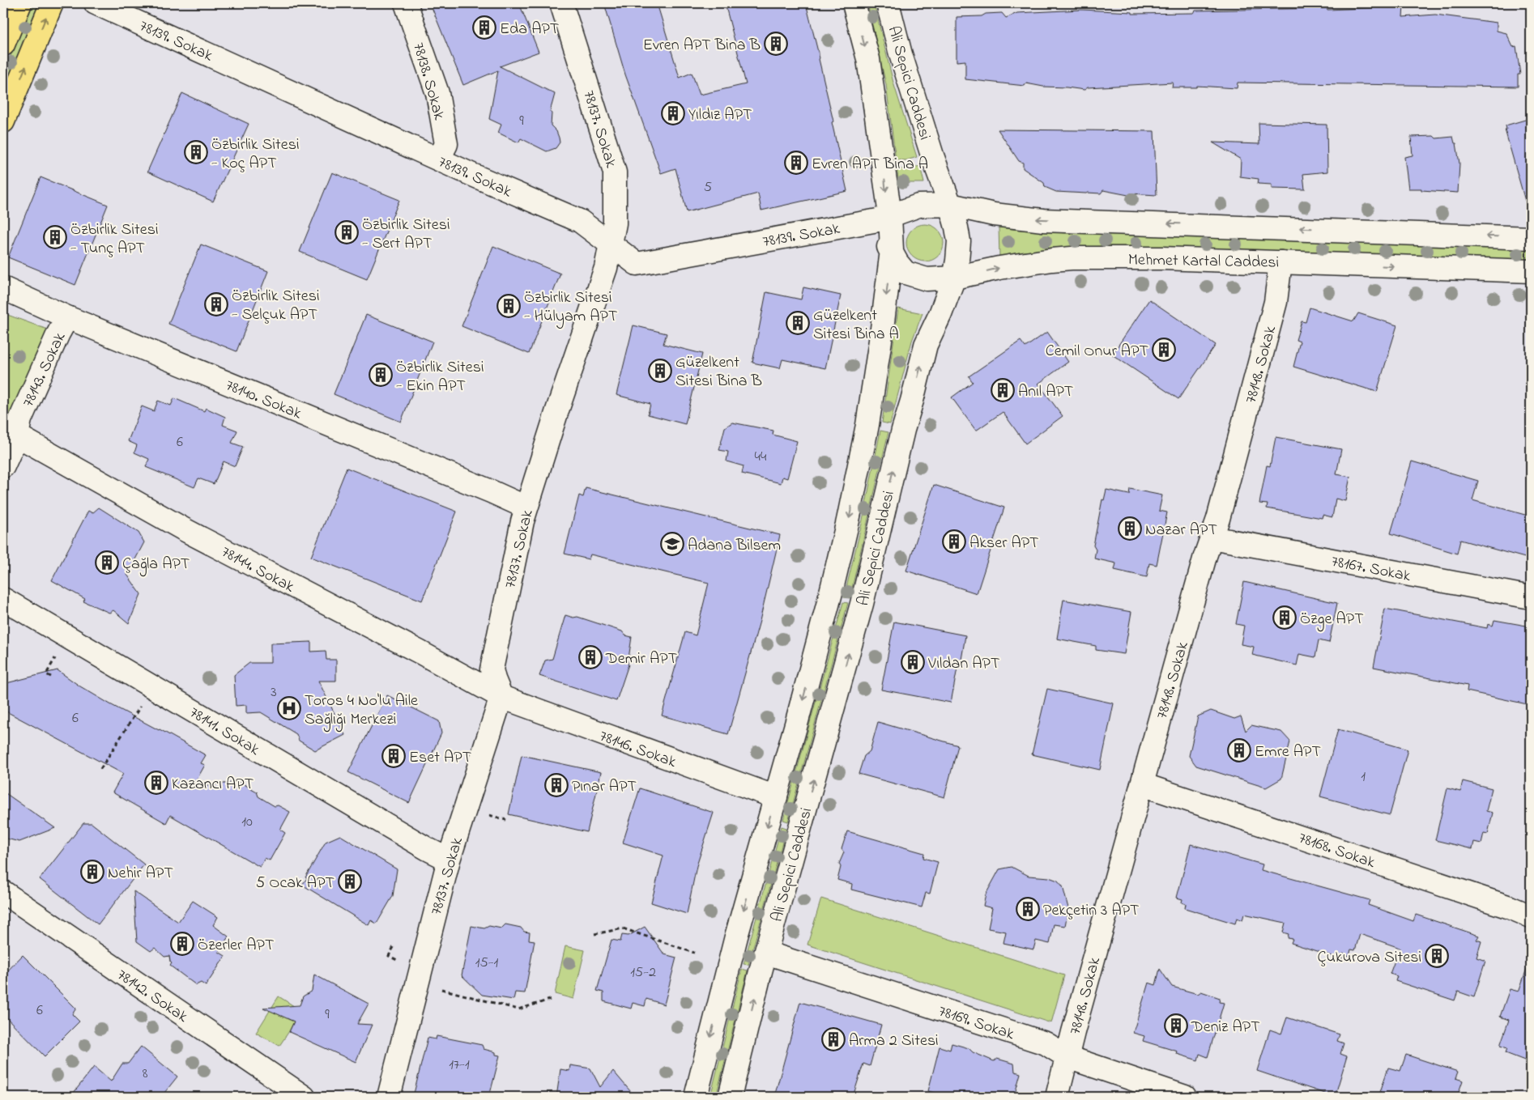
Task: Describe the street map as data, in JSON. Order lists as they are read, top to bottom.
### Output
{
  "streets": {
    "street": [
      "78139. Sokak",
      "78138. Sokak",
      "Ali Sepici Caddesi",
      "78137. Sokak",
      "Mehmet Kartal Caddesi",
      "78148. Sokak",
      "78143. Sokak",
      "78140. Sokak",
      "78167. Sokak",
      "78144. Sokak",
      "78141. Sokak",
      "78146. Sokak",
      "78168. Sokak",
      "78142. Sokak",
      "78169. Sokak"
    ]
  },
  "crossings": [
    ["78139. Sokak", "78138. Sokak"],
    ["78139. Sokak", "Ali Sepici Caddesi"],
    ["78139. Sokak", "78137. Sokak"],
    ["78139. Sokak", "Mehmet Kartal Caddesi"],
    ["Ali Sepici Caddesi", "Mehmet Kartal Caddesi"],
    ["Ali Sepici Caddesi", "78146. Sokak"],
    ["Ali Sepici Caddesi", "78169. Sokak"],
    ["78137. Sokak", "78140. Sokak"],
    ["78137. Sokak", "78144. Sokak"],
    ["78137. Sokak", "78141. Sokak"],
    ["78137. Sokak", "78146. Sokak"],
    ["Mehmet Kartal Caddesi", "78148. Sokak"],
    ["78148. Sokak", "78167. Sokak"],
    ["78148. Sokak", "78168. Sokak"],
    ["78148. Sokak", "78169. Sokak"],
    ["78143. Sokak", "78140. Sokak"],
    ["78143. Sokak", "78144. Sokak"],
    ["78144. Sokak", "78146. Sokak"]
  ],
  "places": {
    "building": [
      "Eda APT",
      "Evren APT Bina B",
      "Yıldız APT",
      "Özbirlik Sitesi - Koç APT",
      "Evren APT Bina A",
      "Özbirlik Sitesi - Sert APT",
      "Özbirlik Sitesi - Tunç APT",
      "Özbirlik Sitesi - Selçuk APT",
      "Özbirlik Sitesi - Hülyam APT",
      "Güzelkent Sitesi Bina A",
      "Cemil Onur APT",
      "Güzelkent Sitesi Bina B",
      "Özbirlik Sitesi - Ekin APT",
      "Anıl APT",
      "Nazar APT",
      "Akser APT",
      "Çağla APT",
      "Özge APT",
      "Demir APT",
      "Vıldan APT",
      "Emre APT",
      "Eset APT",
      "Kazancı APT",
      "Pınar APT",
      "Nehir APT",
      "5 Ocak APT",
      "Pekçetin 3 APT",
      "Özerler APT",
      "Çukurova Sitesi",
      "Deniz APT",
      "Arma 2 Sitesi"
    ],
    "school or university": ["Adana Bilsem"],
    "hospital": ["Toros 4 No'lu Aile Sağlığı Merkezi"]
  },
  "house_numbers": [
    "9",
    "5",
    "6",
    "44",
    "3",
    "6",
    "1",
    "10",
    "15-1",
    "15-2",
    "6",
    "9",
    "17-1",
    "8"
  ]
}
